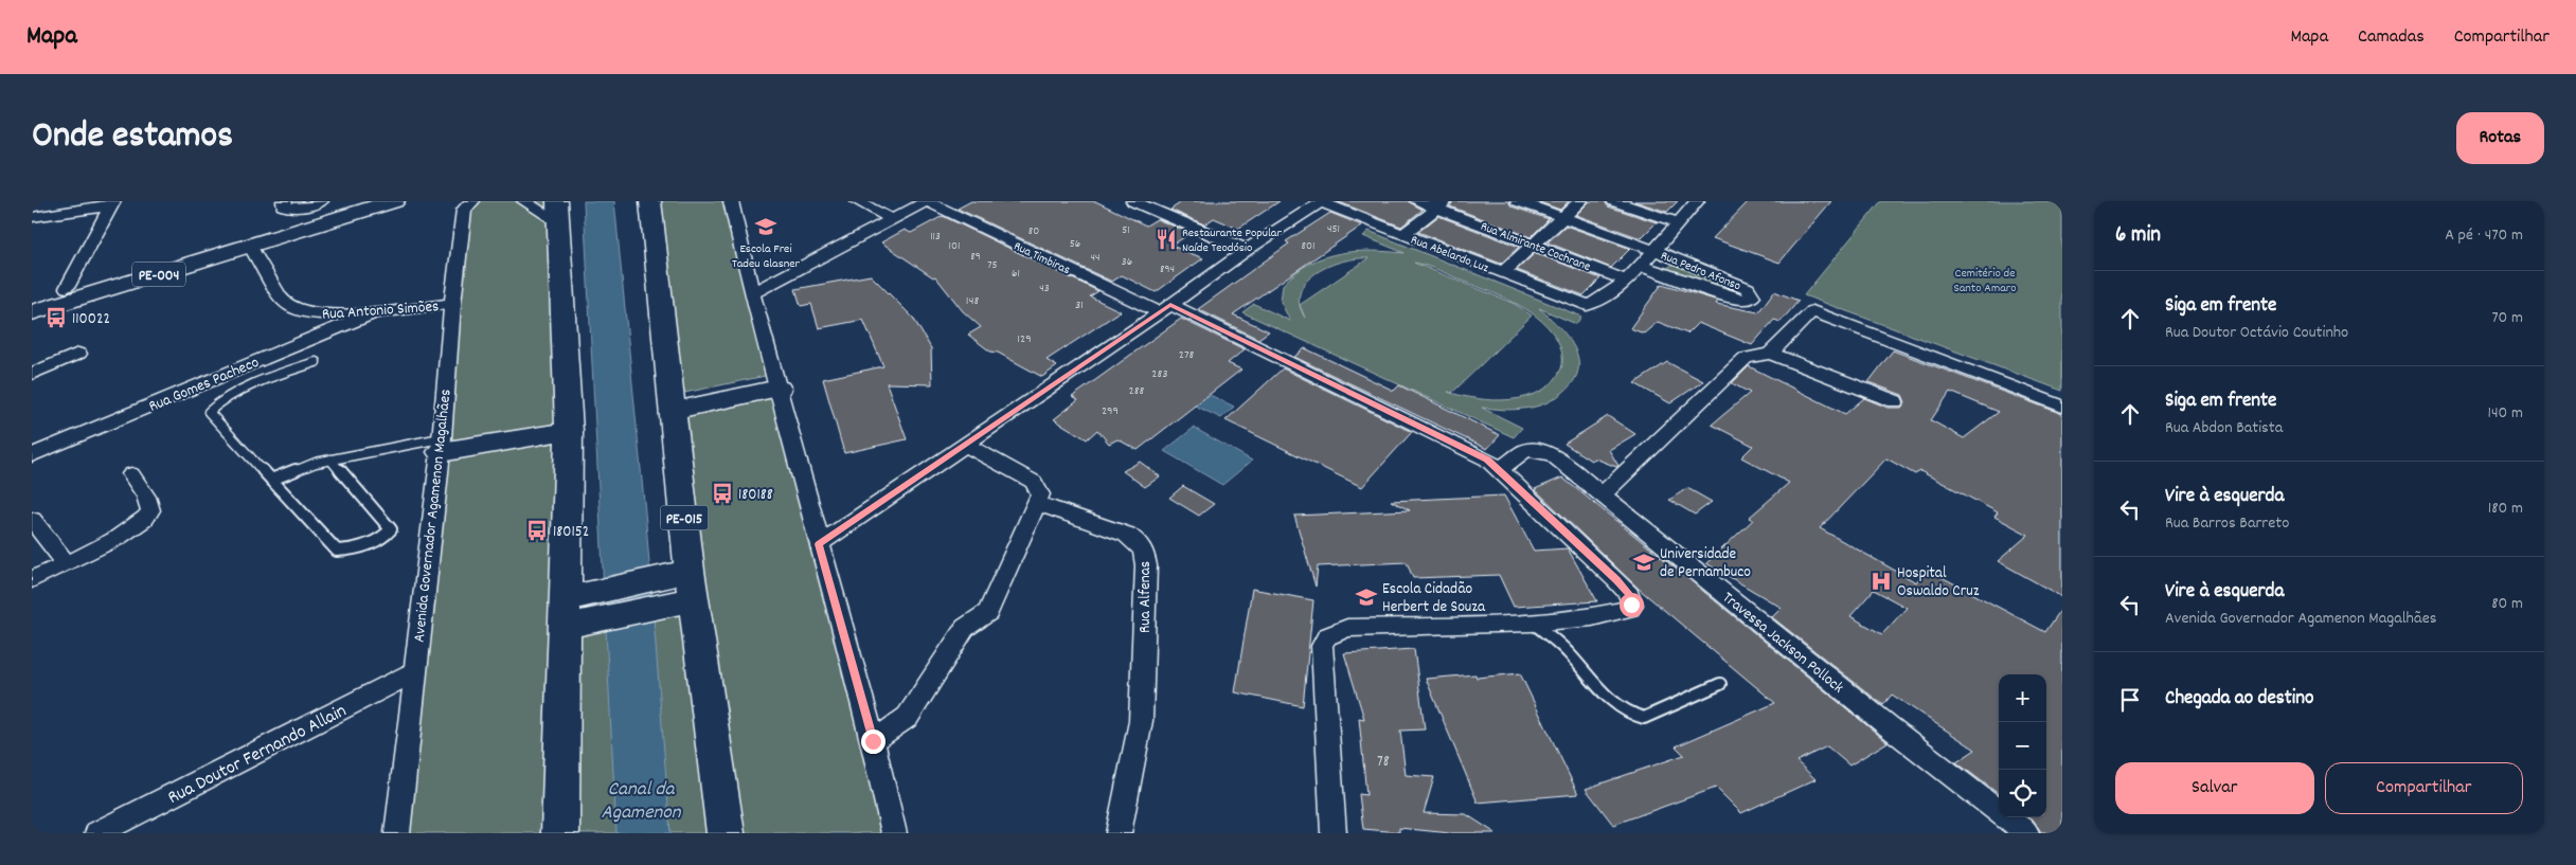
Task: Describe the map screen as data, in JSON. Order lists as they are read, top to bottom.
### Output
{
  "streets": {
    "main road": ["PE-004", "PE-015"],
    "street": [
      "Rua Almirante Cochrane",
      "Rua Abelardo Luz",
      "Rua Timbiras",
      "Rua Pedro Afonso",
      "Rua Antonio Simões",
      "Rua Gomes Pacheco",
      "Avenida Governador Agamenon Magalhães",
      "Rua Alfenas",
      "Travessa Jackson Pollock",
      "Rua Doutor Fernando Allain"
    ]
  },
  "crossings": [
    ["Rua Almirante Cochrane", "Rua Pedro Afonso"],
    ["Rua Abelardo Luz", "Rua Pedro Afonso"],
    ["Rua Timbiras", "Travessa Jackson Pollock"],
    ["PE-004", "Rua Antonio Simões"],
    ["Rua Antonio Simões", "Rua Gomes Pacheco"],
    ["Rua Antonio Simões", "Avenida Governador Agamenon Magalhães"],
    ["Avenida Governador Agamenon Magalhães", "Rua Doutor Fernando Allain"]
  ],
  "water": ["Canal da Agamenon"],
  "parks": ["Cemitério de Santo Amaro"],
  "places": {
    "school or university": ["Escola Frei Tadeu Glasner", "Universidade de Pernambuco", "Escola Cidadão Herbert de Souza"],
    "restaurant": ["Restaurante Popular Naíde Teodósio"],
    "bus stop": ["110022", "180188", "180152"],
    "hospital": ["Hospital Oswaldo Cruz"]
  },
  "house_numbers": [
    "451",
    "51",
    "80",
    "113",
    "56",
    "101",
    "801",
    "89",
    "44",
    "36",
    "75",
    "894",
    "61",
    "43",
    "148",
    "31",
    "129",
    "278",
    "283",
    "288",
    "299",
    "78"
  ],
  "page": {
    "header": "Mapa",
    "nav": ["Mapa", "Camadas", "Compartilhar"],
    "title": "Onde estamos",
    "buttons": [
      "Rotas",
      ["Salvar", "Compartilhar"]
    ],
    "heading": ["6 min", "A pé · 470 m"],
    "list": [
      ["Siga em frente", "Rua Doutor Octávio Coutinho", "70 m"],
      ["Siga em frente", "Rua Abdon Batista", "140 m"],
      ["Vire à esquerda", "Rua Barros Barreto", "180 m"],
      ["Vire à esquerda", "Avenida Governador Agamenon Magalhães", "80 m"],
      "Chegada ao destino"
    ],
    "map_buttons": ["+", "−"]
  }
}
